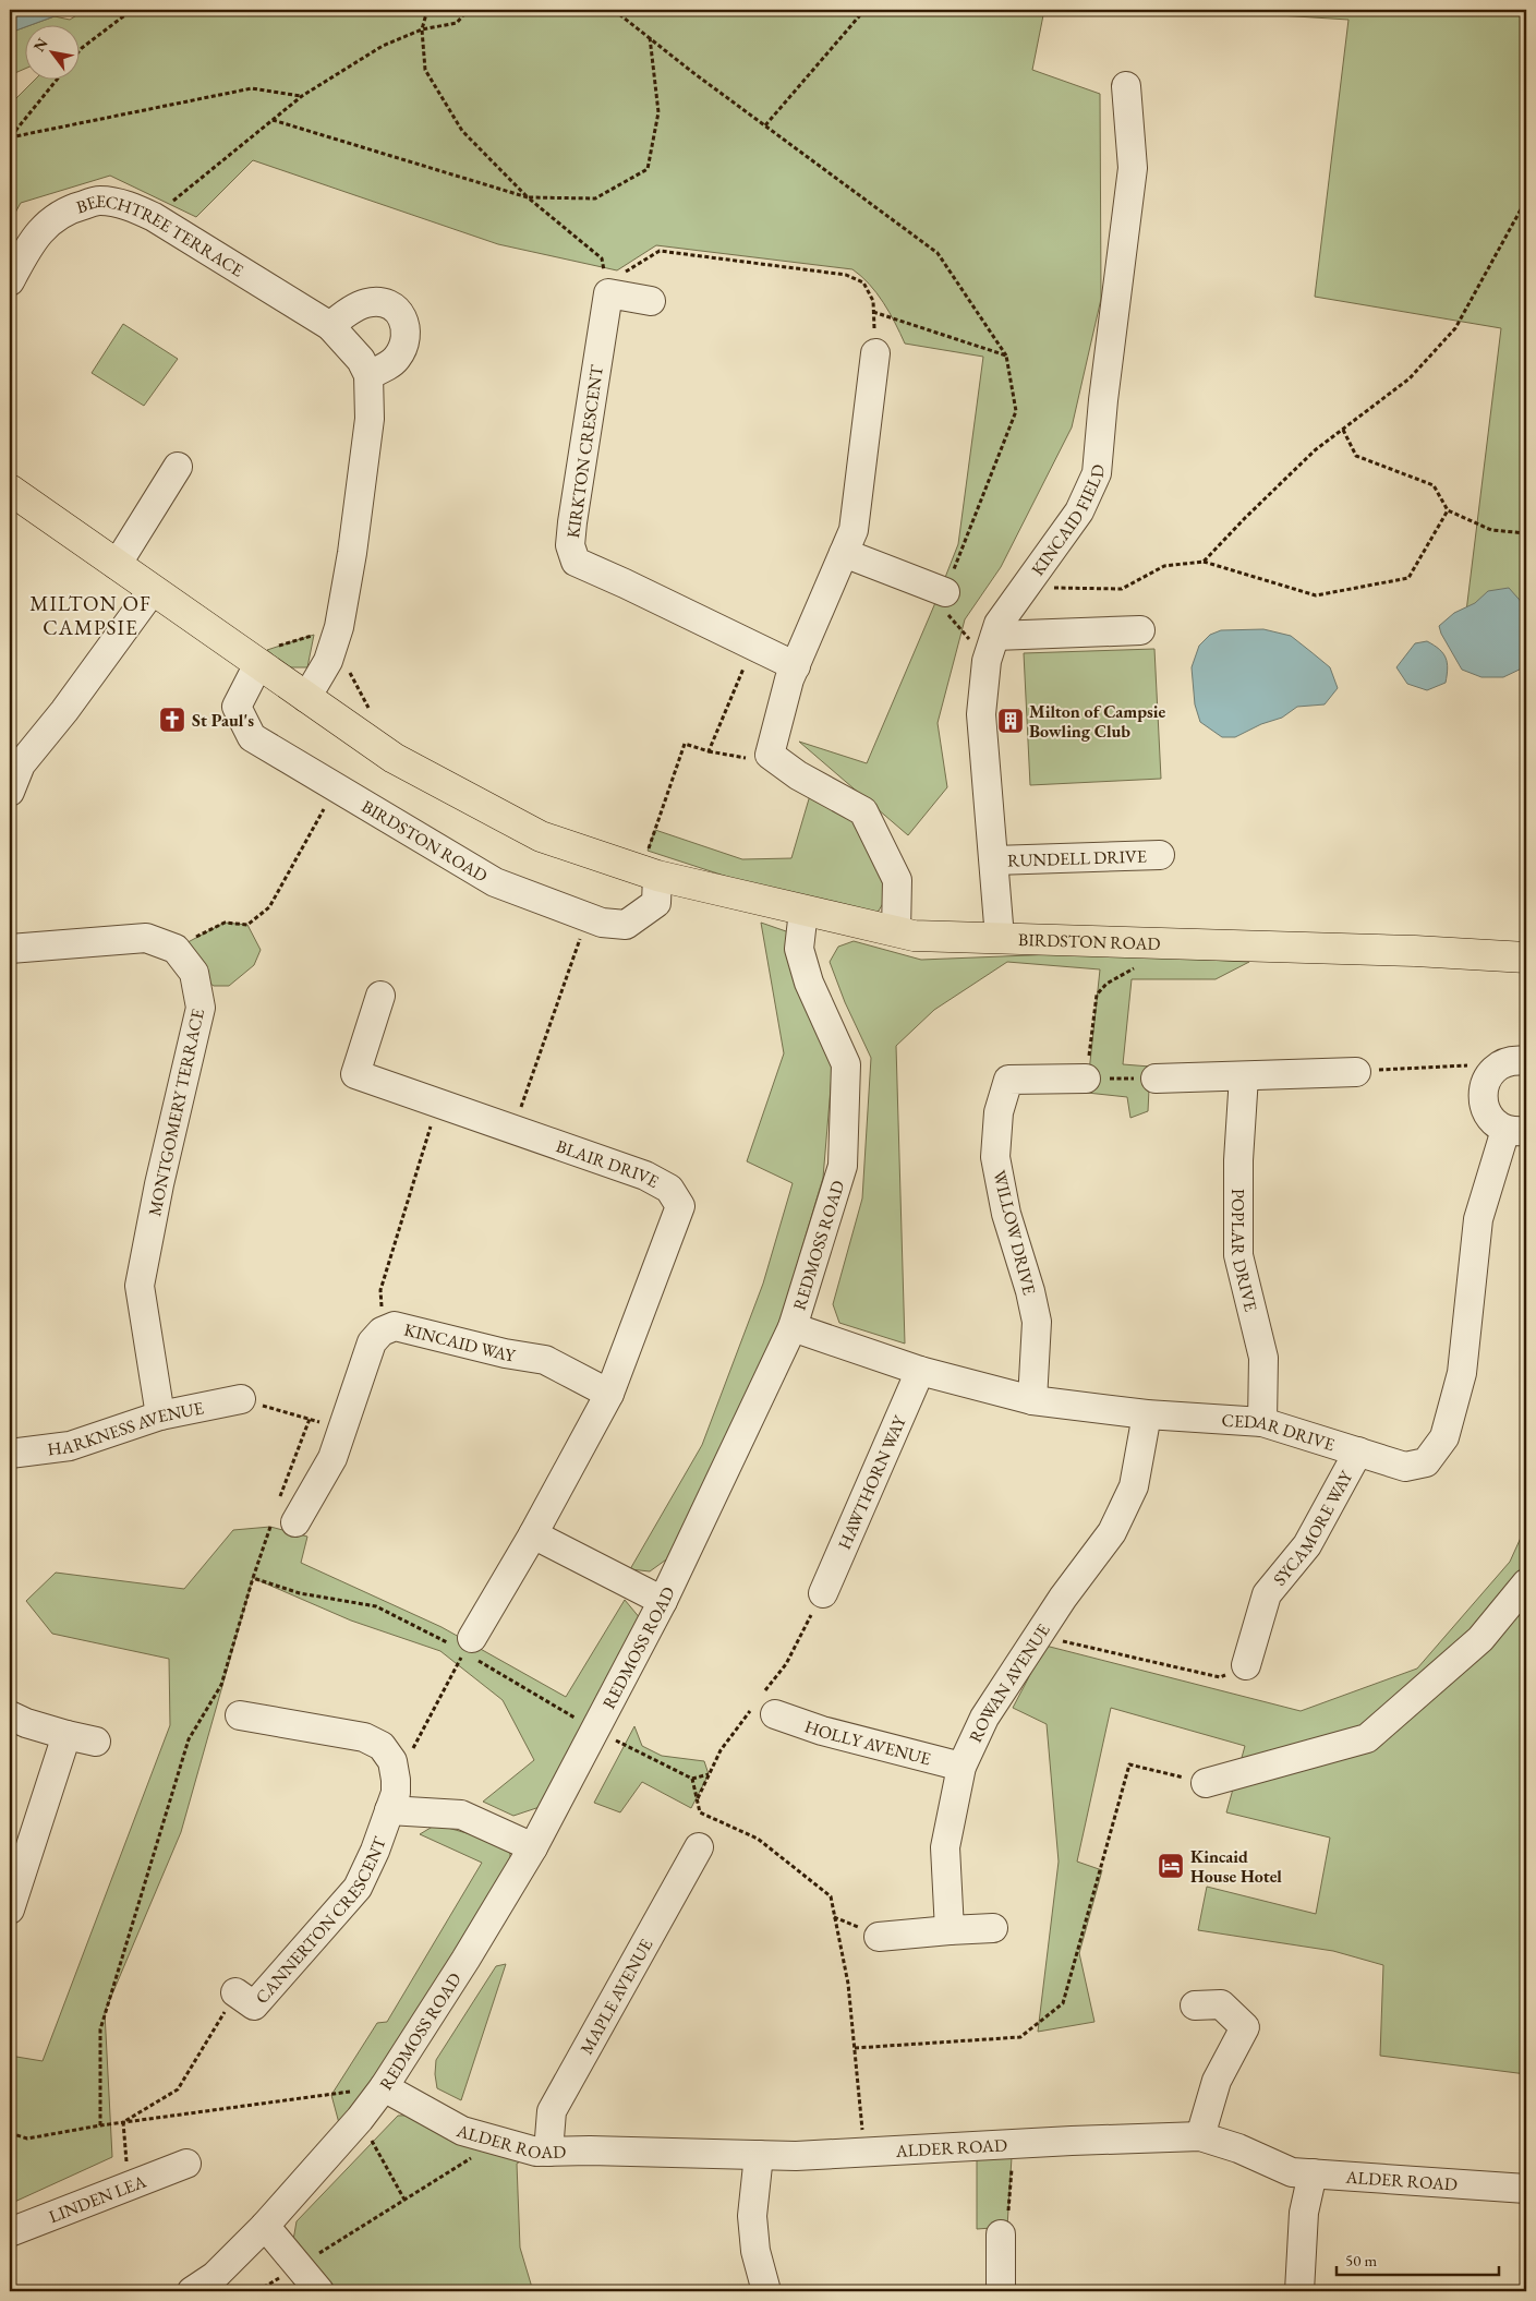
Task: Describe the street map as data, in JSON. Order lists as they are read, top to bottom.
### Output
{
  "streets": {
    "main road": ["BIRDSTON ROAD"],
    "street": [
      "BEECHTREE TERRACE",
      "KIRKTON CRESCENT",
      "KINCAID FIELD",
      "RUNDELL DRIVE",
      "MONTGOMERY TERRACE",
      "BLAIR DRIVE",
      "WILLOW DRIVE",
      "REDMOSS ROAD",
      "POPLAR DRIVE",
      "KINCAID WAY",
      "HARKNESS AVENUE",
      "CEDAR DRIVE",
      "HAWTHORN WAY",
      "SYCAMORE WAY",
      "ROWAN AVENUE",
      "HOLLY AVENUE",
      "CANNERTON CRESCENT",
      "MAPLE AVENUE",
      "ALDER ROAD",
      "LINDEN LEA"
    ]
  },
  "crossings": [
    ["KINCAID FIELD", "BIRDSTON ROAD"],
    ["KINCAID FIELD", "RUNDELL DRIVE"],
    ["BIRDSTON ROAD", "REDMOSS ROAD"],
    ["MONTGOMERY TERRACE", "HARKNESS AVENUE"],
    ["BLAIR DRIVE", "KINCAID WAY"],
    ["WILLOW DRIVE", "CEDAR DRIVE"],
    ["REDMOSS ROAD", "CEDAR DRIVE"],
    ["REDMOSS ROAD", "CANNERTON CRESCENT"],
    ["REDMOSS ROAD", "ALDER ROAD"],
    ["POPLAR DRIVE", "CEDAR DRIVE"],
    ["CEDAR DRIVE", "HAWTHORN WAY"],
    ["CEDAR DRIVE", "SYCAMORE WAY"],
    ["CEDAR DRIVE", "ROWAN AVENUE"],
    ["ROWAN AVENUE", "HOLLY AVENUE"],
    ["MAPLE AVENUE", "ALDER ROAD"]
  ],
  "districts": ["MILTON OF CAMPSIE"],
  "places": {
    "church": ["St Paul's"],
    "building": ["Milton of Campsie Bowling Club"],
    "hotel": ["Kincaid House Hotel"]
  },
  "scale_bar": "50 m",
  "north": "top left"
}
